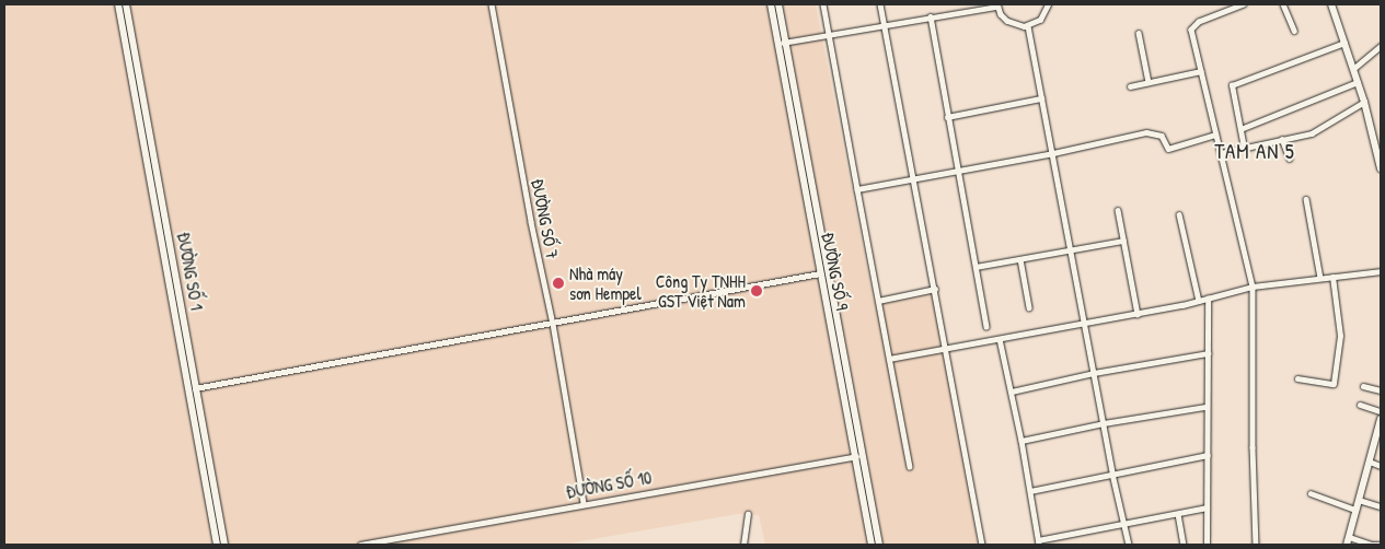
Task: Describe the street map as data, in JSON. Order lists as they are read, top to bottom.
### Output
{
  "streets": {
    "street": [
      "ĐƯỜNG SỐ 7",
      "ĐƯỜNG SỐ 1",
      "ĐƯỜNG SỐ 9",
      "ĐƯỜNG SỐ 10"
    ]
  },
  "crossings": [
    ["ĐƯỜNG SỐ 7", "ĐƯỜNG SỐ 10"],
    ["ĐƯỜNG SỐ 9", "ĐƯỜNG SỐ 10"]
  ],
  "districts": ["TAM AN 5"],
  "places": ["Nhà máy sơn Hempel", "Công Ty TNHH GST Việt Nam"]
}
